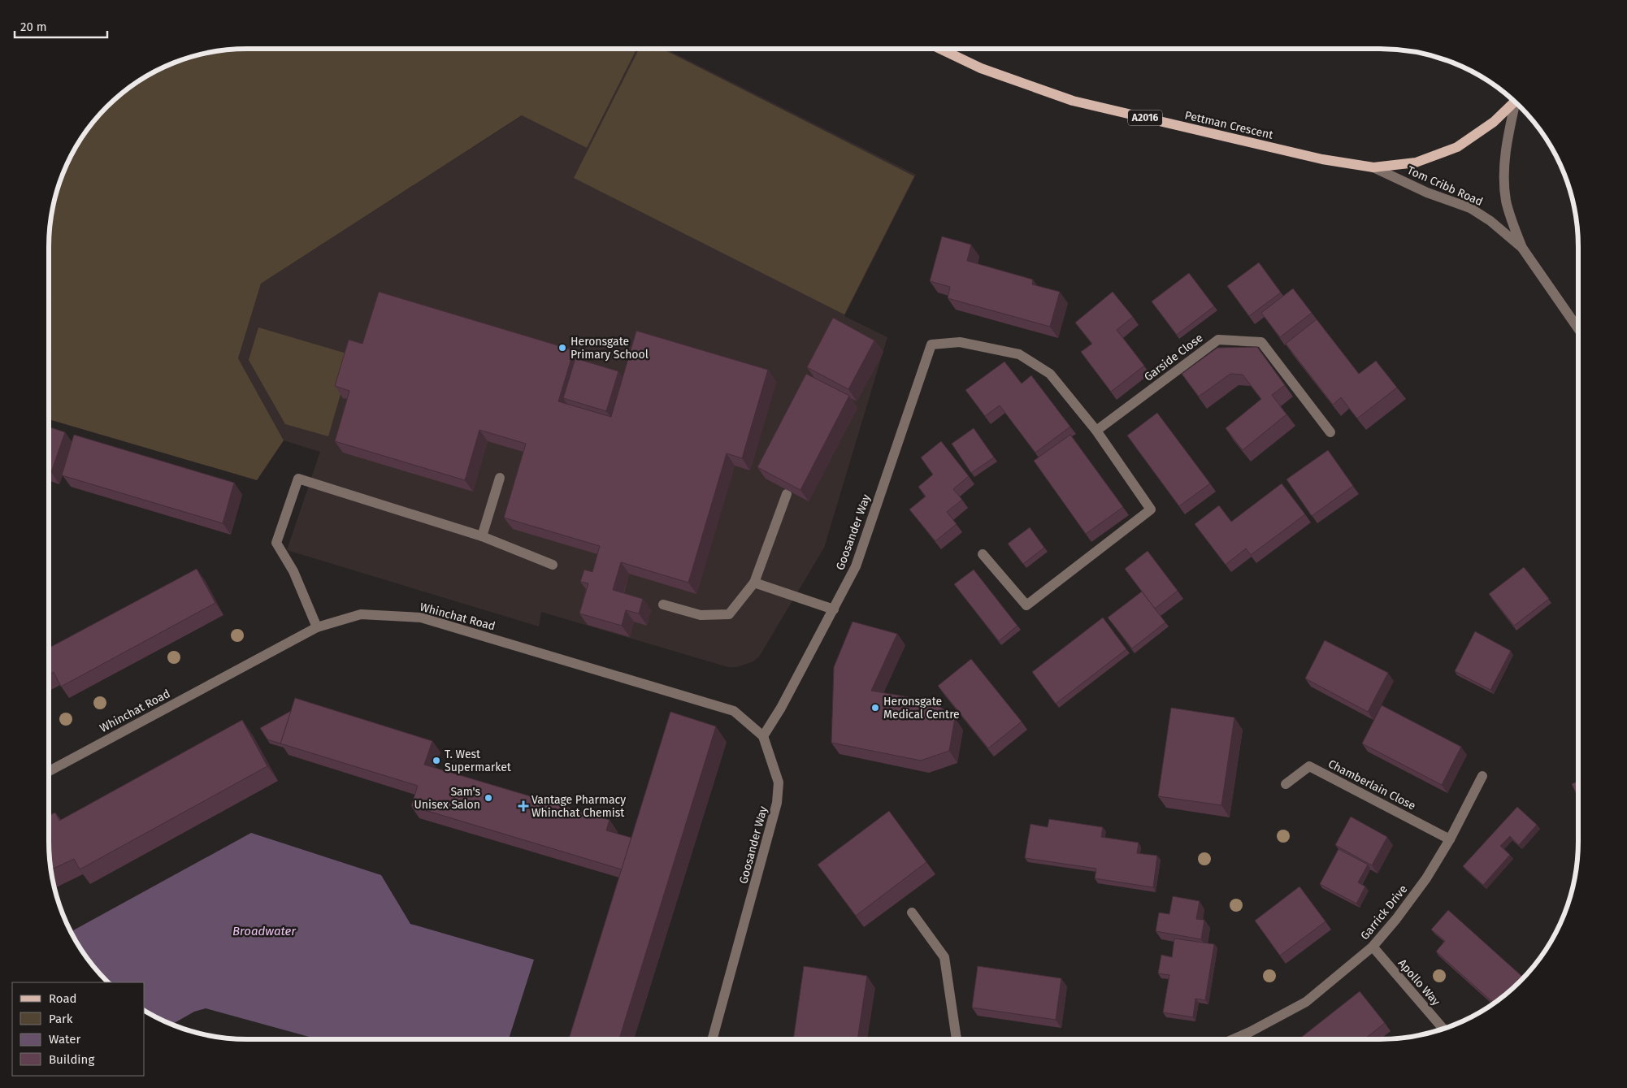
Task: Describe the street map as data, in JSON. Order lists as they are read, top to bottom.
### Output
{
  "streets": {
    "main road": ["A2016", "Pettman Crescent"],
    "street": [
      "Tom Cribb Road",
      "Garside Close",
      "Goosander Way",
      "Whinchat Road",
      "Chamberlain Close",
      "Garrick Drive",
      "Apollo Way"
    ]
  },
  "crossings": [
    ["Pettman Crescent", "Tom Cribb Road"],
    ["Garside Close", "Goosander Way"],
    ["Goosander Way", "Whinchat Road"],
    ["Chamberlain Close", "Garrick Drive"],
    ["Garrick Drive", "Apollo Way"]
  ],
  "water": ["Broadwater"],
  "places": {
    "other": [
      "Heronsgate Primary School",
      "Heronsgate Medical Centre",
      "T. West Supermarket",
      "Sam's Unisex Salon"
    ],
    "health": ["Vantage Pharmacy Whinchat Chemist"]
  },
  "legend": [
    "Road",
    "Park",
    "Water",
    "Building"
  ],
  "scale_bar": "20 m"
}
